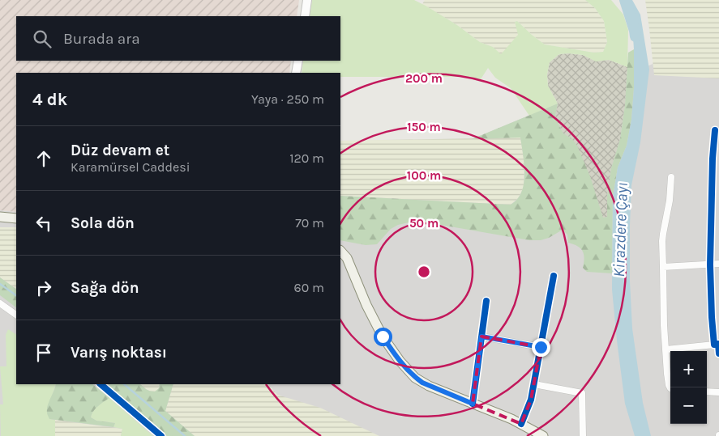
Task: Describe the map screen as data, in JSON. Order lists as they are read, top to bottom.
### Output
{
  "water": ["Kirazdere Çayı"],
  "page": {
    "search": "Burada ara",
    "heading": ["4 dk", "Yaya · 250 m"],
    "list": [
      ["Düz devam et", "Karamürsel Caddesi", "120 m"],
      ["Sola dön", "70 m"],
      ["Sağa dön", "60 m"],
      "Varış noktası"
    ],
    "map_buttons": ["+", "−"]
  },
  "rings": [
    "200 m",
    "150 m",
    "100 m",
    "50 m"
  ]
}
